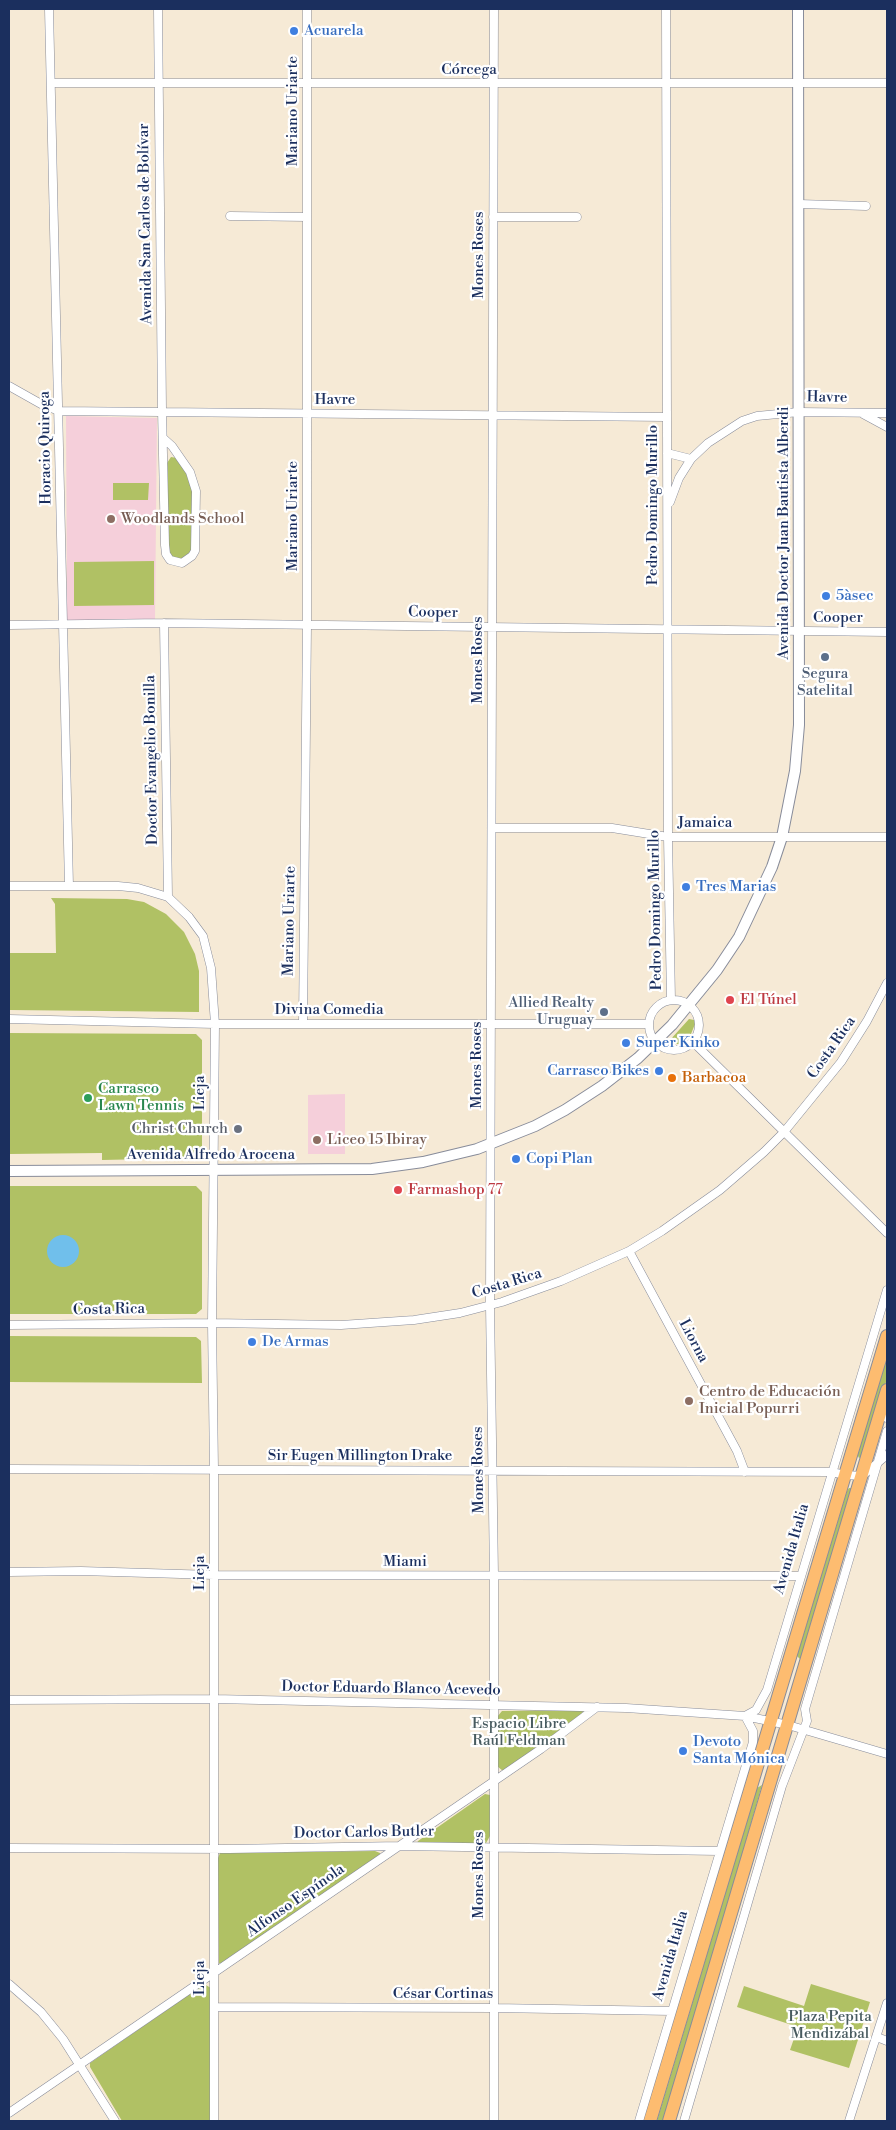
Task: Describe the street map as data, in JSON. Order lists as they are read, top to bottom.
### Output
{
  "streets": {
    "main road": ["Avenida Italia"],
    "street": [
      "Córcega",
      "Mariano Uriarte",
      "Avenida San Carlos de Bolívar",
      "Mones Roses",
      "Havre",
      "Horacio Quiroga",
      "Pedro Domingo Murillo",
      "Avenida Doctor Juan Bautista Alberdi",
      "Cooper",
      "Doctor Evangelio Bonilla",
      "Jamaica",
      "Divina Comedia",
      "Costa Rica",
      "Lieja",
      "Avenida Alfredo Arocena",
      "Liorna",
      "Sir Eugen Millington Drake",
      "Miami",
      "Doctor Eduardo Blanco Acevedo",
      "Doctor Carlos Butler",
      "Alfonso Espínola",
      "César Cortinas"
    ]
  },
  "crossings": [
    ["Córcega", "Mariano Uriarte"],
    ["Córcega", "Avenida San Carlos de Bolívar"],
    ["Córcega", "Mones Roses"],
    ["Córcega", "Horacio Quiroga"],
    ["Córcega", "Pedro Domingo Murillo"],
    ["Córcega", "Avenida Doctor Juan Bautista Alberdi"],
    ["Mariano Uriarte", "Havre"],
    ["Mariano Uriarte", "Cooper"],
    ["Mariano Uriarte", "Divina Comedia"],
    ["Avenida San Carlos de Bolívar", "Havre"],
    ["Mones Roses", "Havre"],
    ["Mones Roses", "Cooper"],
    ["Mones Roses", "Jamaica"],
    ["Mones Roses", "Divina Comedia"],
    ["Mones Roses", "Costa Rica"],
    ["Mones Roses", "Avenida Alfredo Arocena"],
    ["Mones Roses", "Sir Eugen Millington Drake"],
    ["Mones Roses", "Miami"],
    ["Mones Roses", "Doctor Eduardo Blanco Acevedo"],
    ["Mones Roses", "Doctor Carlos Butler"],
    ["Mones Roses", "Alfonso Espínola"],
    ["Mones Roses", "César Cortinas"],
    ["Havre", "Horacio Quiroga"],
    ["Havre", "Pedro Domingo Murillo"],
    ["Havre", "Avenida Doctor Juan Bautista Alberdi"],
    ["Horacio Quiroga", "Cooper"],
    ["Pedro Domingo Murillo", "Avenida Doctor Juan Bautista Alberdi"],
    ["Pedro Domingo Murillo", "Cooper"],
    ["Pedro Domingo Murillo", "Jamaica"],
    ["Pedro Domingo Murillo", "Divina Comedia"],
    ["Avenida Doctor Juan Bautista Alberdi", "Cooper"],
    ["Avenida Doctor Juan Bautista Alberdi", "Jamaica"],
    ["Avenida Doctor Juan Bautista Alberdi", "Avenida Alfredo Arocena"],
    ["Cooper", "Doctor Evangelio Bonilla"],
    ["Doctor Evangelio Bonilla", "Lieja"],
    ["Divina Comedia", "Lieja"],
    ["Costa Rica", "Lieja"],
    ["Costa Rica", "Liorna"],
    ["Lieja", "Avenida Alfredo Arocena"],
    ["Lieja", "Sir Eugen Millington Drake"],
    ["Lieja", "Miami"],
    ["Lieja", "Doctor Eduardo Blanco Acevedo"],
    ["Lieja", "Doctor Carlos Butler"],
    ["Lieja", "Alfonso Espínola"],
    ["Lieja", "César Cortinas"],
    ["Liorna", "Sir Eugen Millington Drake"],
    ["Sir Eugen Millington Drake", "Avenida Italia"],
    ["Avenida Italia", "Miami"],
    ["Avenida Italia", "Doctor Eduardo Blanco Acevedo"],
    ["Avenida Italia", "Doctor Carlos Butler"],
    ["Avenida Italia", "César Cortinas"],
    ["Doctor Eduardo Blanco Acevedo", "Alfonso Espínola"],
    ["Doctor Carlos Butler", "Alfonso Espínola"]
  ],
  "parks": ["Espacio Libre Raúl Feldman", "Plaza Pepita Mendizábal"],
  "places": [
    "Acuarela",
    "Woodlands School",
    "5àsec",
    "Segura Satelital",
    "Tres Marias",
    "El Túnel",
    "Allied Realty Uruguay",
    "Super Kinko",
    "Carrasco Bikes",
    "Barbacoa",
    "Carrasco Lawn Tennis",
    "Christ Church",
    "Liceo 15 Ibiray",
    "Copi Plan",
    "Farmashop 77",
    "De Armas",
    "Centro de Educación Inicial Popurri",
    "Devoto Santa Mónica"
  ]
}
